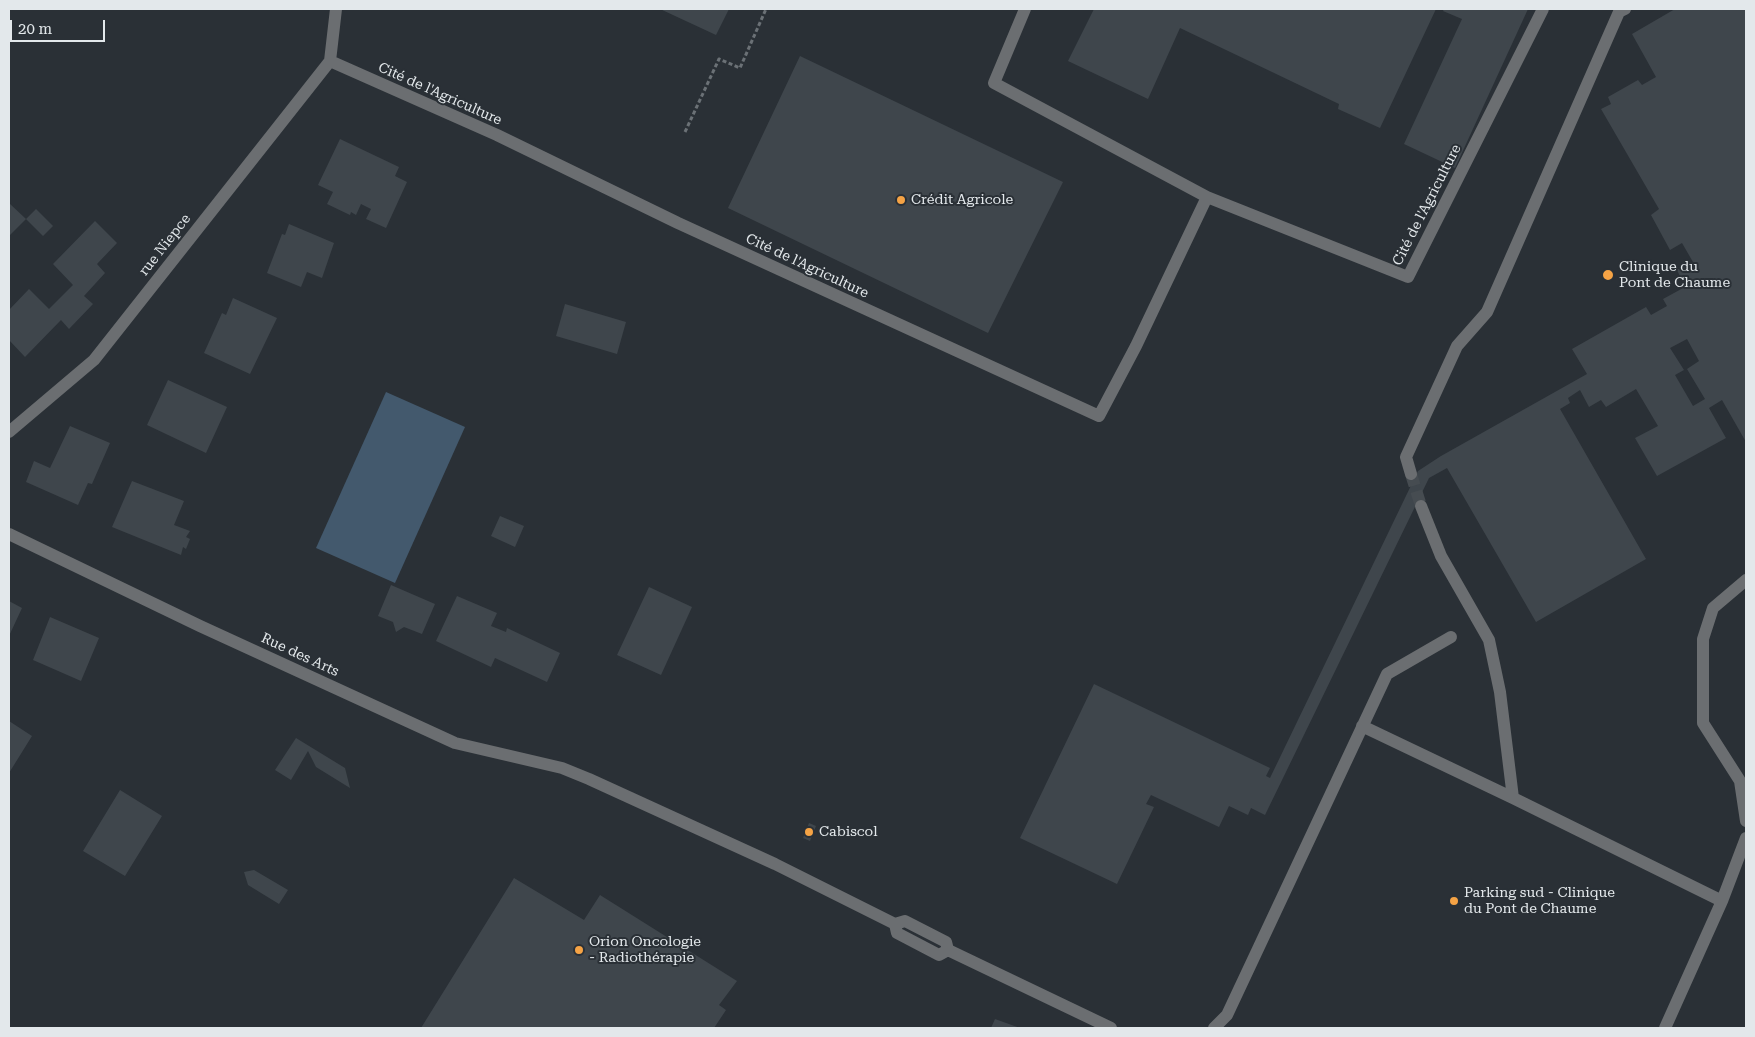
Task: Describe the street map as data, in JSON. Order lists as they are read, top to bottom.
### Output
{
  "streets": {
    "street": ["Cité de l'Agriculture", "rue Niepce", "Rue des Arts"]
  },
  "crossings": [
    ["Cité de l'Agriculture", "rue Niepce"]
  ],
  "places": [
    "Crédit Agricole",
    "Clinique du Pont de Chaume",
    "Cabiscol",
    "Parking sud - Clinique du Pont de Chaume",
    "Orion Oncologie - Radiothérapie"
  ],
  "scale_bar": "20 m"
}
